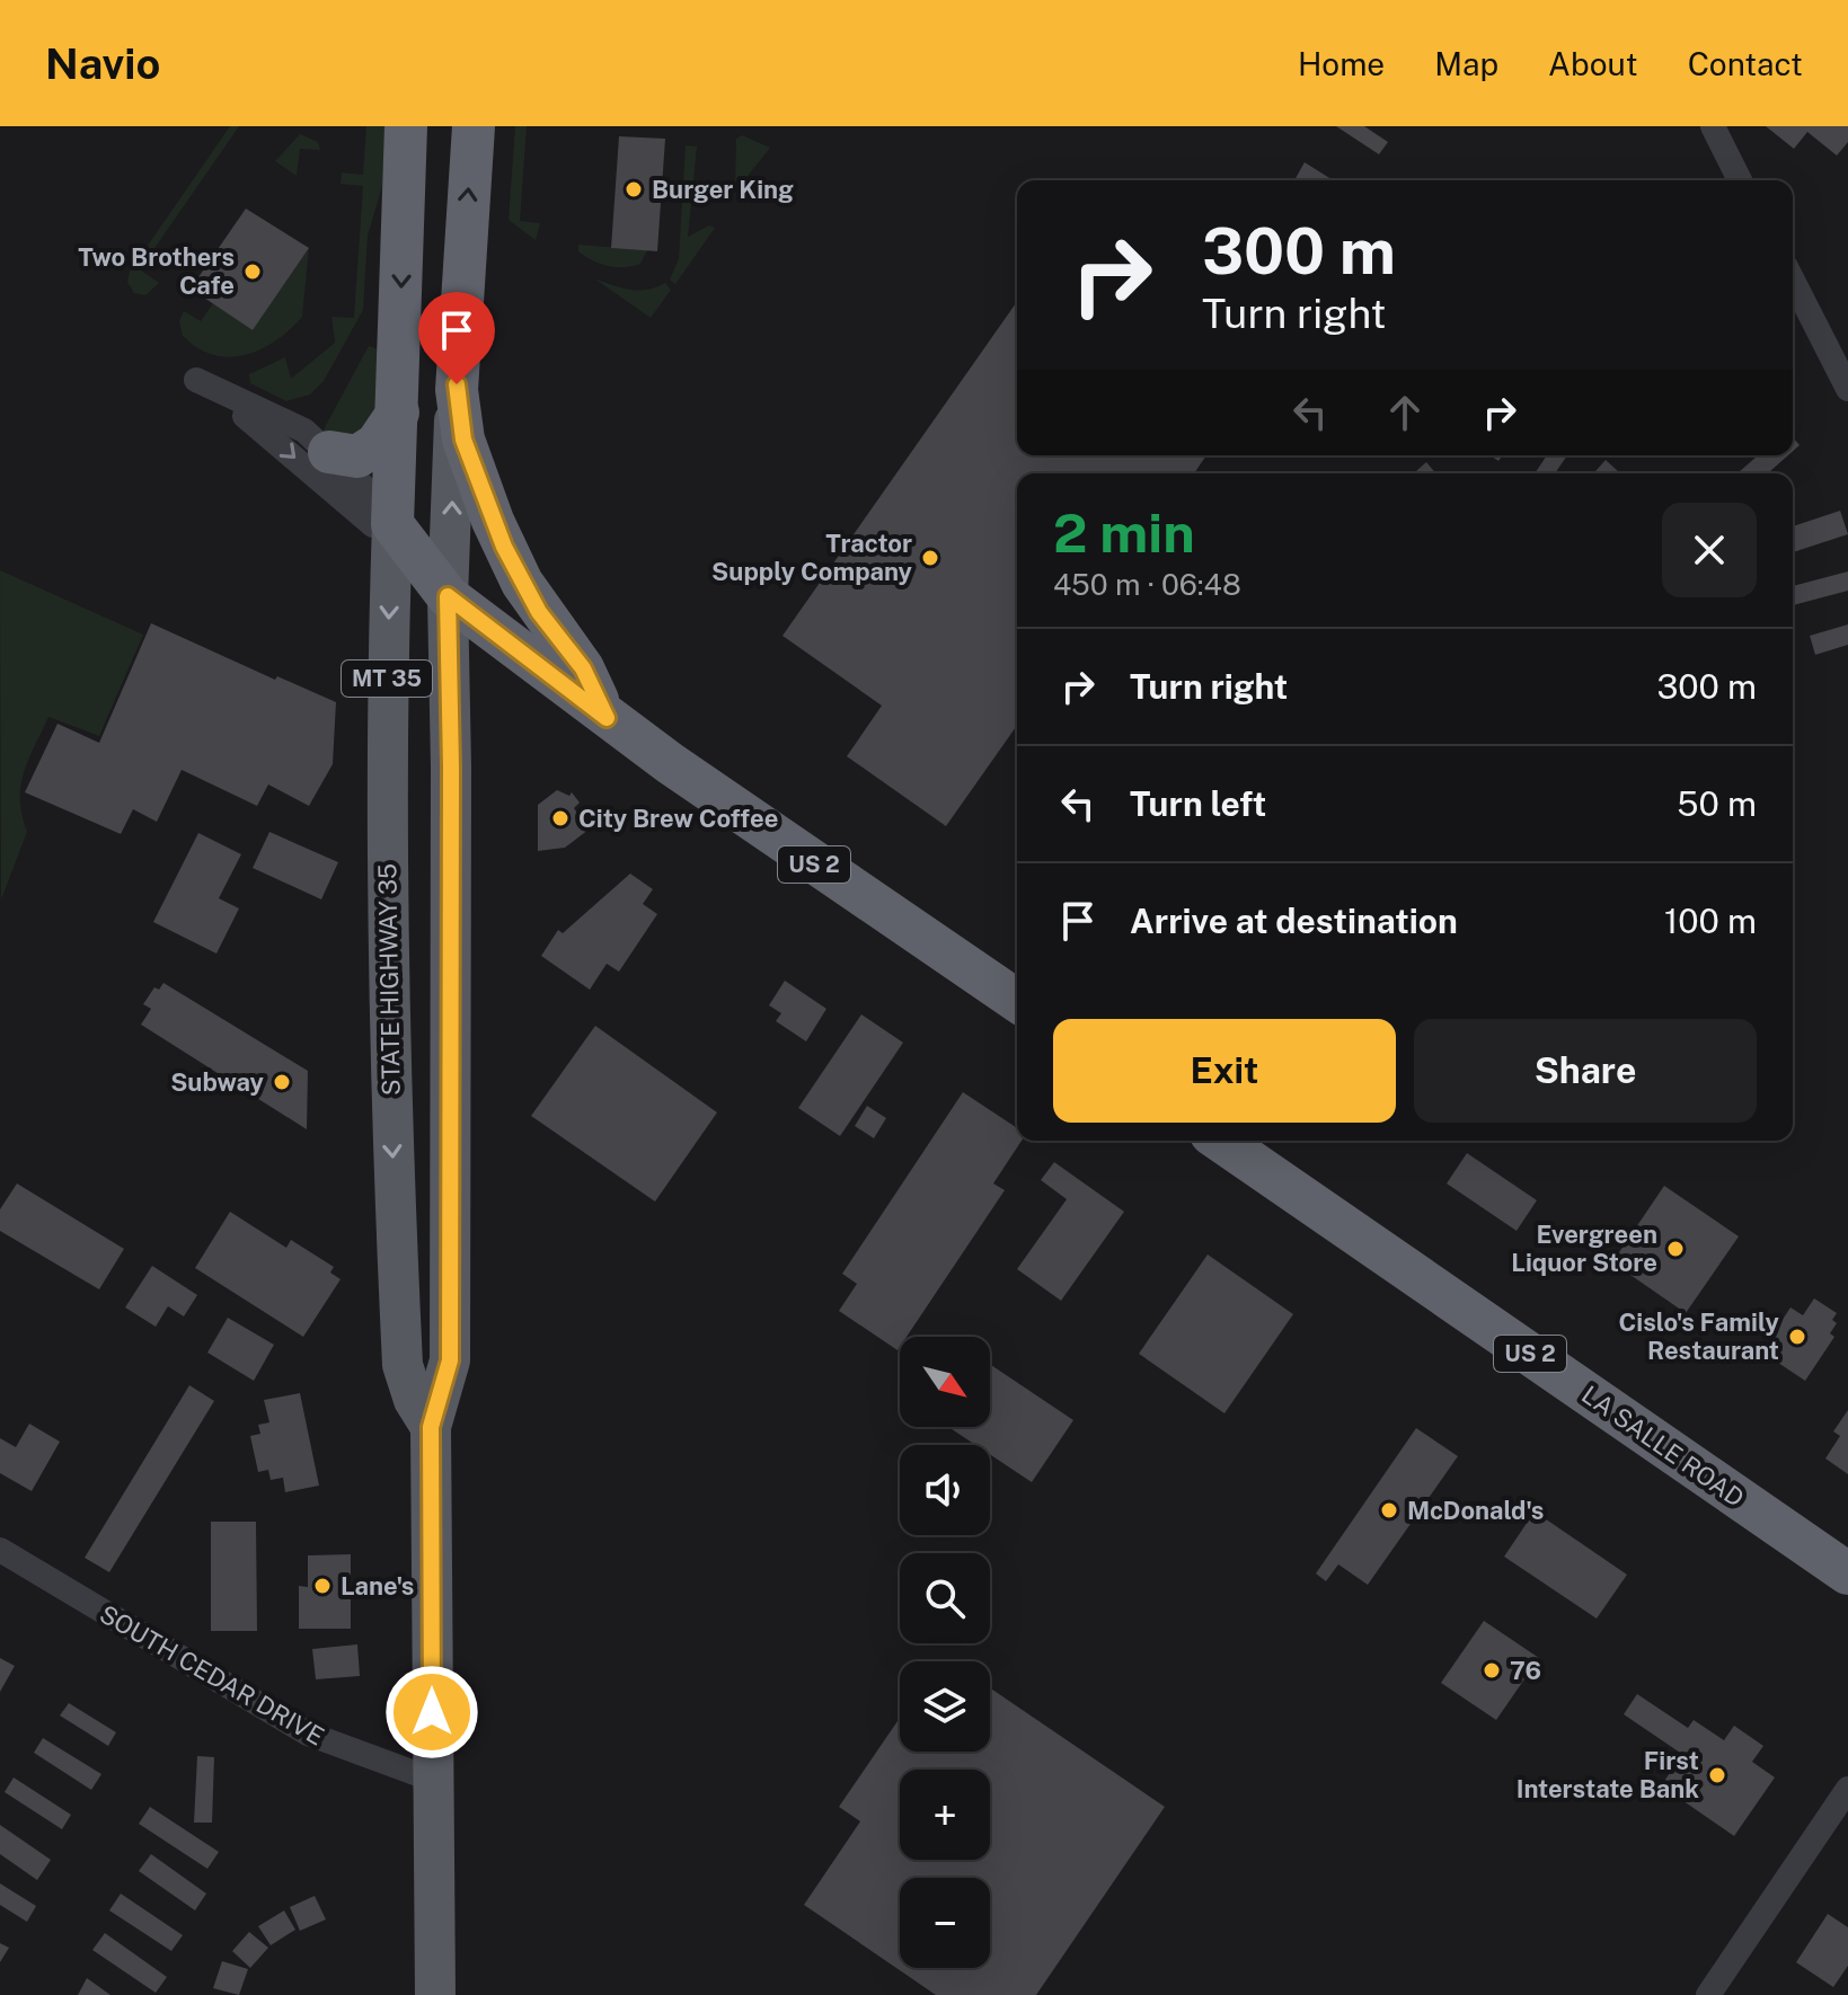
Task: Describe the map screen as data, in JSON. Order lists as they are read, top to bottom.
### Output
{
  "streets": {
    "highway": ["US 2", "LA SALLE ROAD"],
    "main road": ["MT 35", "STATE HIGHWAY 35"],
    "street": ["SOUTH CEDAR DRIVE"]
  },
  "crossings": [
    ["MT 35", "US 2"],
    ["MT 35", "STATE HIGHWAY 35"],
    ["US 2", "STATE HIGHWAY 35"],
    ["STATE HIGHWAY 35", "SOUTH CEDAR DRIVE"]
  ],
  "places": [
    "Burger King",
    "Two Brothers Cafe",
    "Tractor Supply Company",
    "City Brew Coffee",
    "Subway",
    "Evergreen Liquor Store",
    "Cislo's Family Restaurant",
    "McDonald's",
    "Lane's",
    "76",
    "First Interstate Bank"
  ],
  "north": "bottom right",
  "page": {
    "header": "Navio",
    "nav": [
      "Home",
      "Map",
      "About",
      "Contact"
    ],
    "turn": ["300 m", "Turn right"],
    "heading": ["2 min", "450 m · 06:48"],
    "list": [
      {
        "name": "Turn right",
        "value": "300 m"
      },
      {
        "name": "Turn left",
        "value": "50 m"
      },
      {
        "name": "Arrive at destination",
        "value": "100 m"
      }
    ],
    "buttons": ["Exit", "Share"],
    "map_buttons": ["+", "−"]
  }
}
